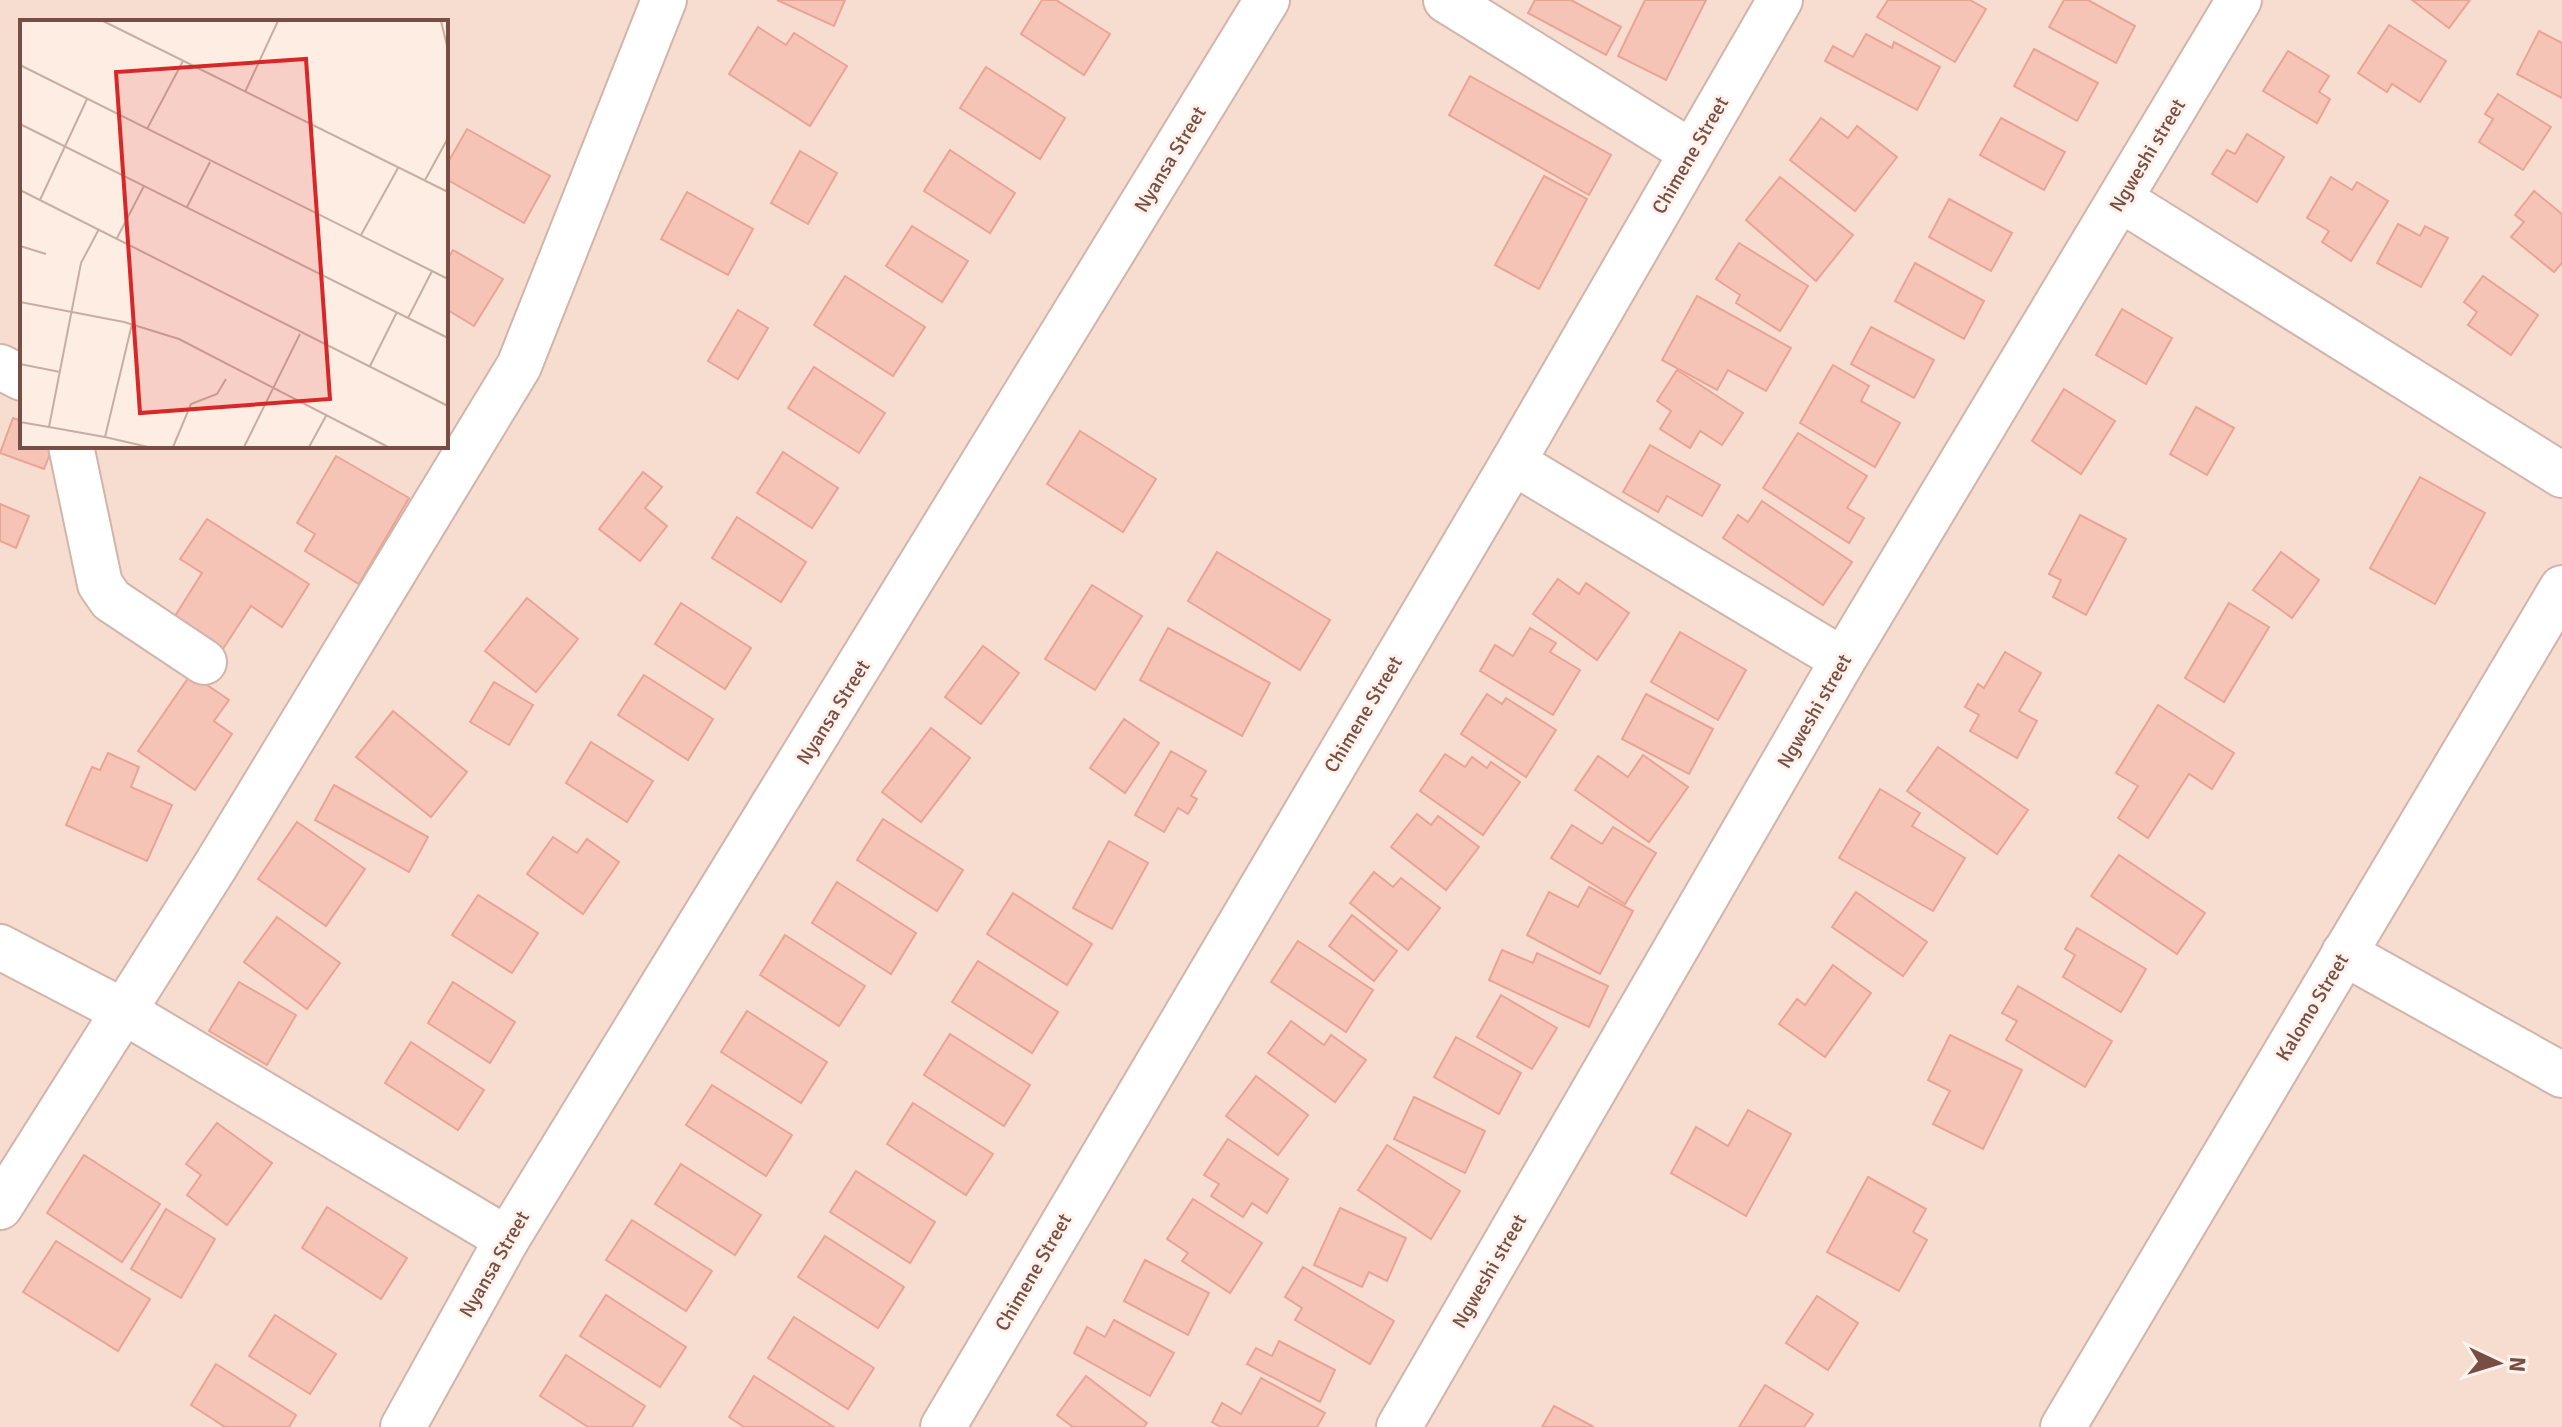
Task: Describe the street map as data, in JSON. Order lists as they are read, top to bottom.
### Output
{
  "streets": {
    "street": [
      "Chimene Street",
      "Ngweshi street",
      "Nyansa Street",
      "Kalomo Street"
    ]
  },
  "north": "right"
}
